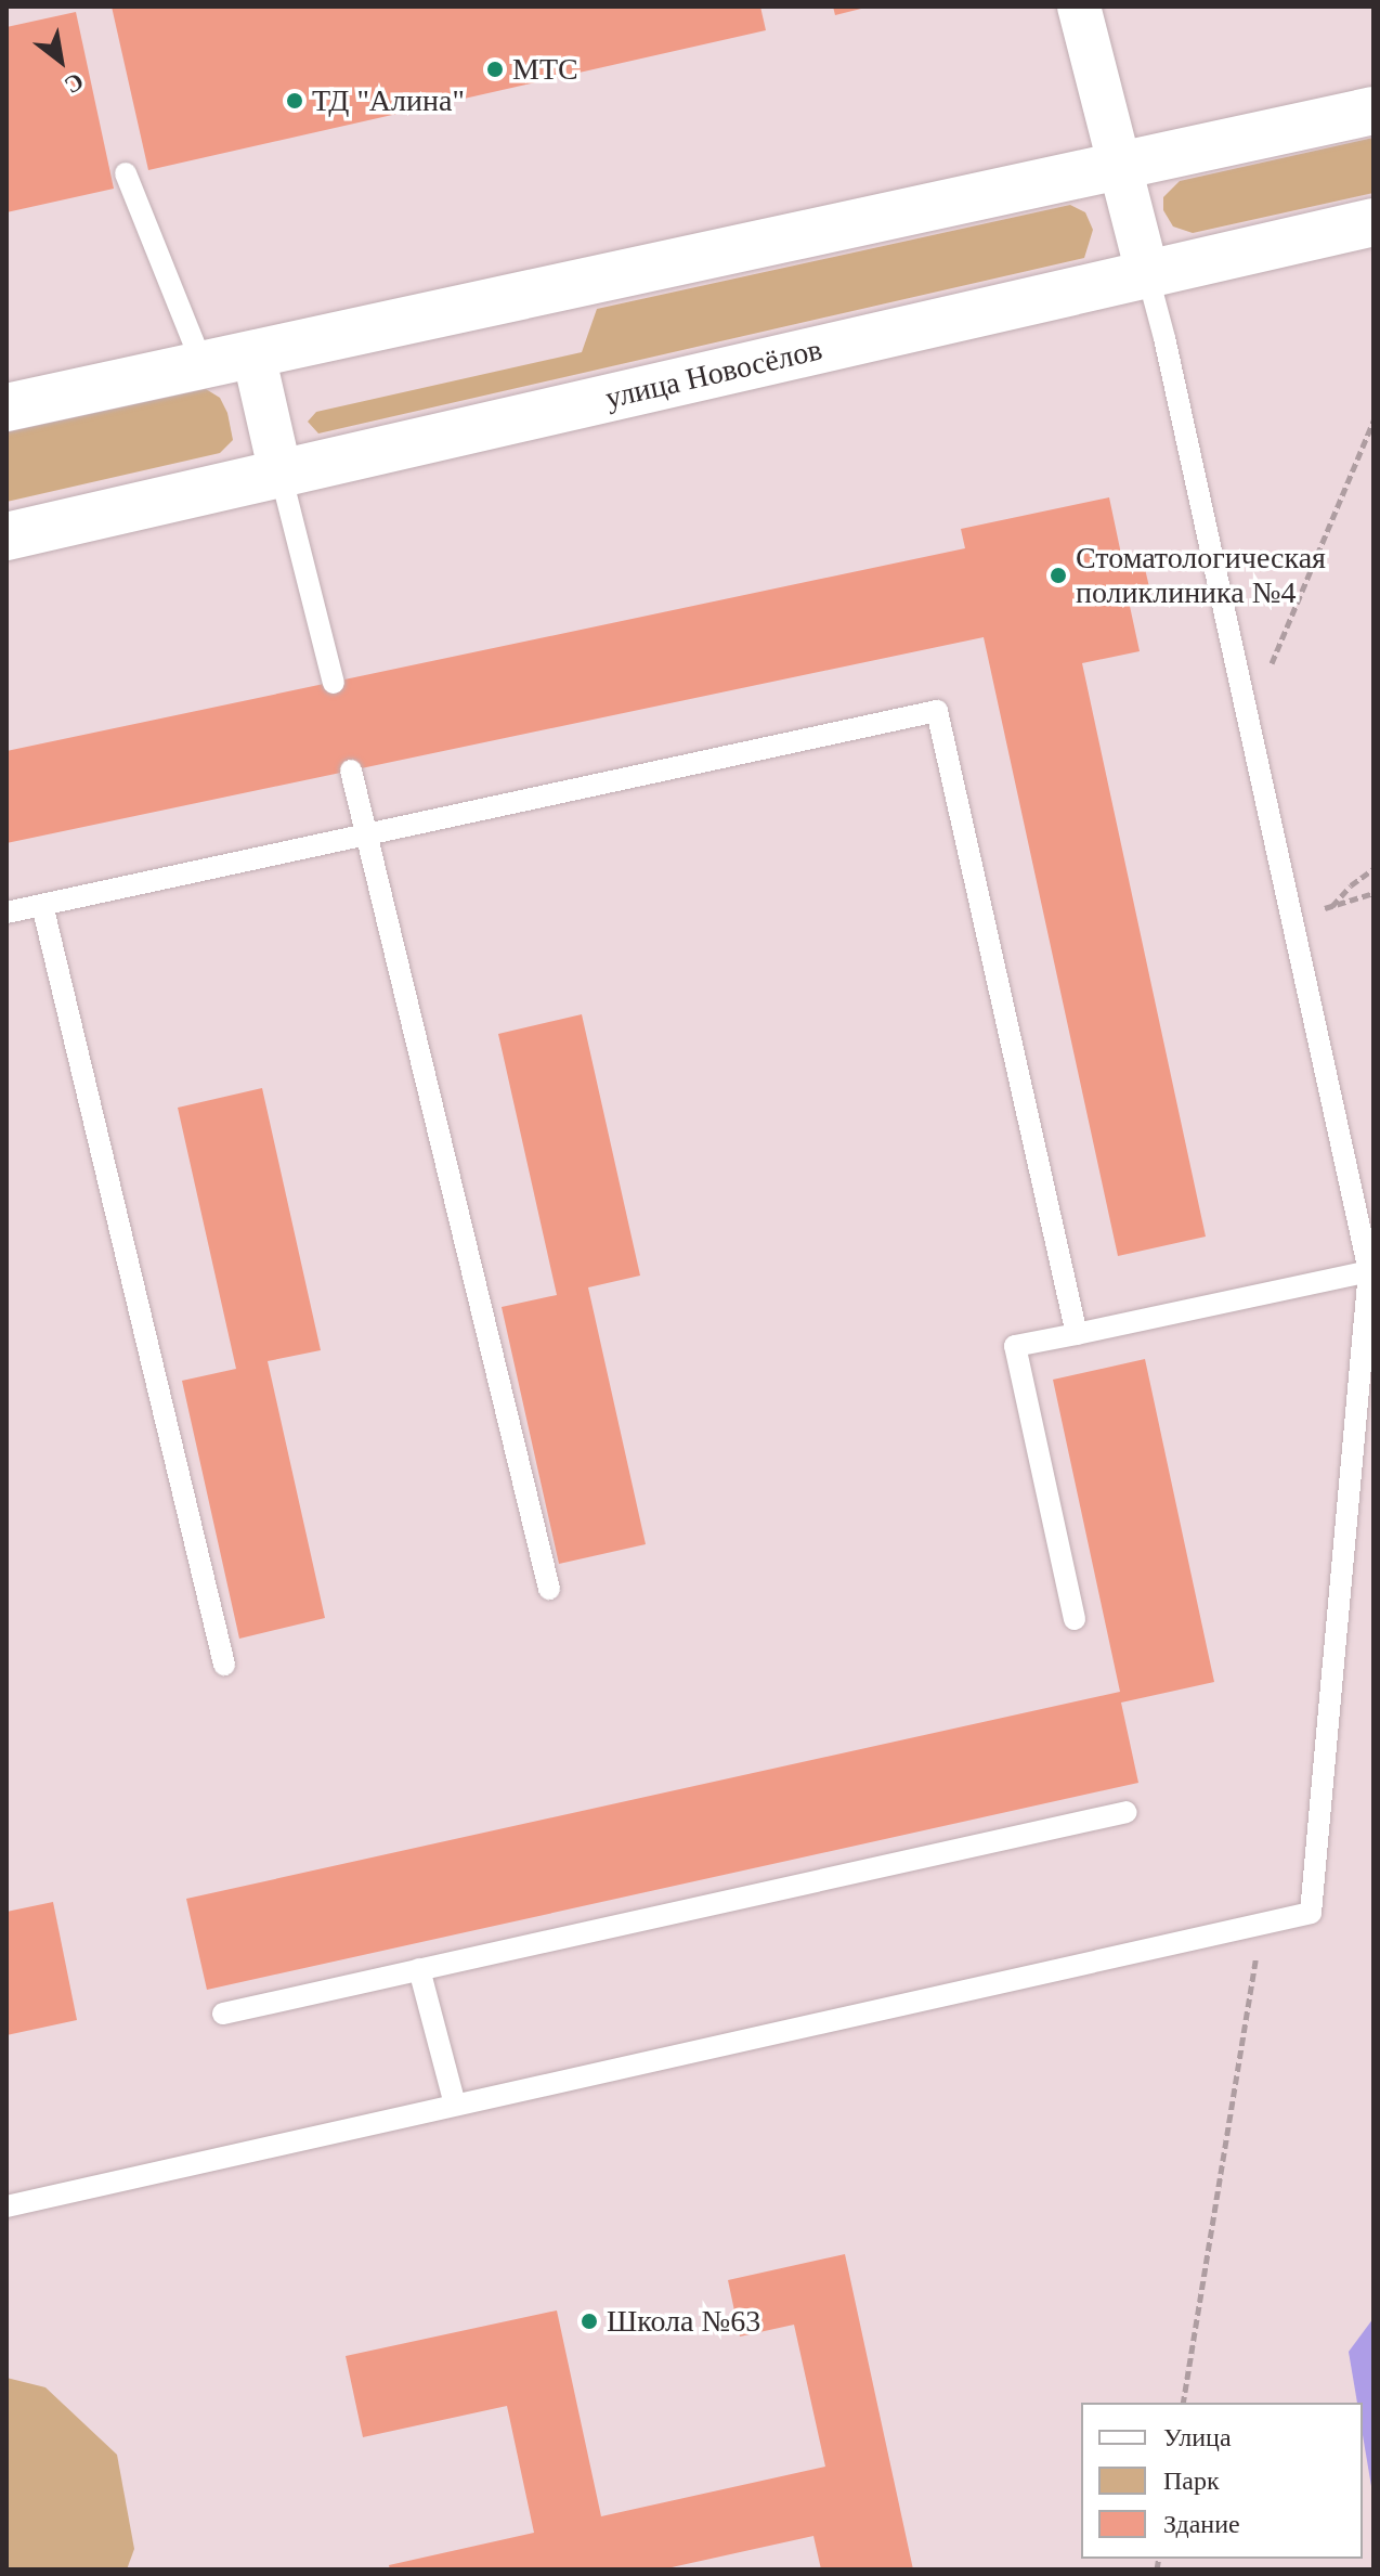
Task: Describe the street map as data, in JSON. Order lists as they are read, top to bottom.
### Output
{
  "streets": {
    "main road": ["улица Новосёлов"]
  },
  "places": [
    "МТС",
    "ТД \"Алина\"",
    "Стоматологическая поликлиника №4",
    "Школа №63"
  ],
  "legend": ["Улица", "Парк", "Здание"],
  "north": "bottom right"
}
